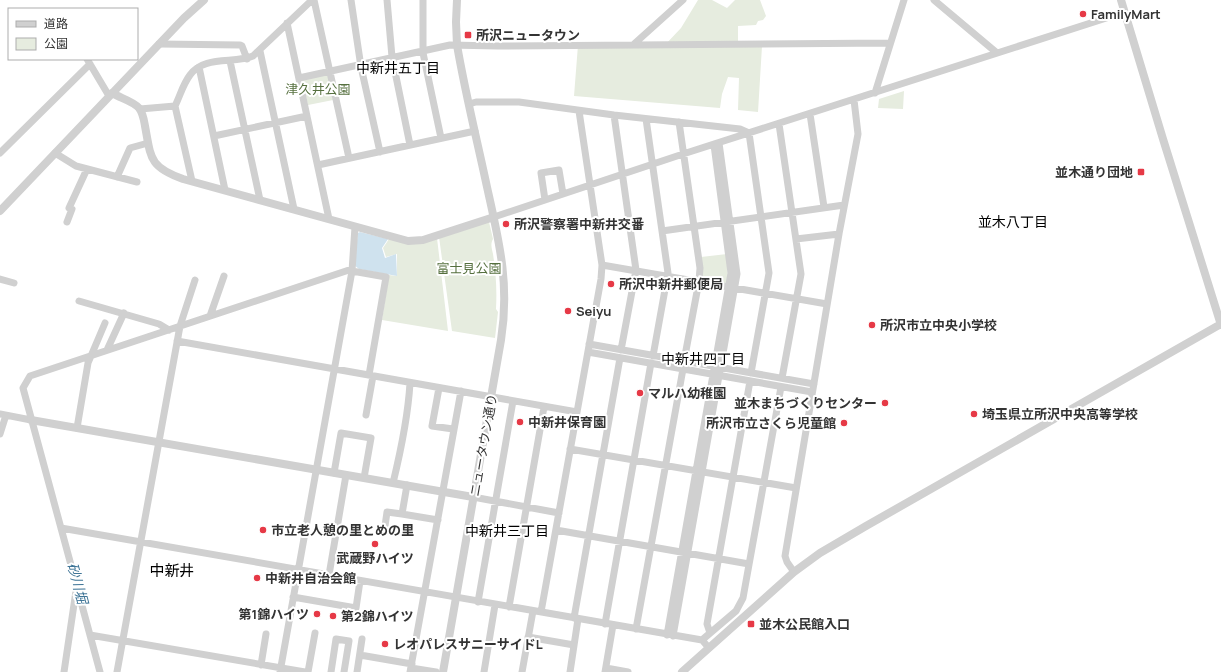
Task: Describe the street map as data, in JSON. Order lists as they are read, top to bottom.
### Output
{
  "streets": {
    "street": ["ニュータウン通り"]
  },
  "districts": [
    "中新井五丁目",
    "並木八丁目",
    "中新井四丁目",
    "中新井三丁目",
    "中新井"
  ],
  "water": ["砂川堀"],
  "parks": ["津久井公園", "富士見公園"],
  "places": {
    "other": [
      "FamilyMart",
      "所沢警察署中新井交番",
      "所沢中新井郵便局",
      "Seiyu",
      "所沢市立中央小学校",
      "マルハ幼稚園",
      "並木まちづくりセンター",
      "埼玉県立所沢中央高等学校",
      "中新井保育園",
      "所沢市立さくら児童館",
      "市立老人憩の里とめの里",
      "武蔵野ハイツ",
      "中新井自治会館",
      "第1錦ハイツ",
      "第2錦ハイツ",
      "レオパレスサニーサイドL"
    ],
    "transit": ["所沢ニュータウン", "並木通り団地", "並木公民館入口"]
  },
  "legend": ["道路", "公園"]
}
